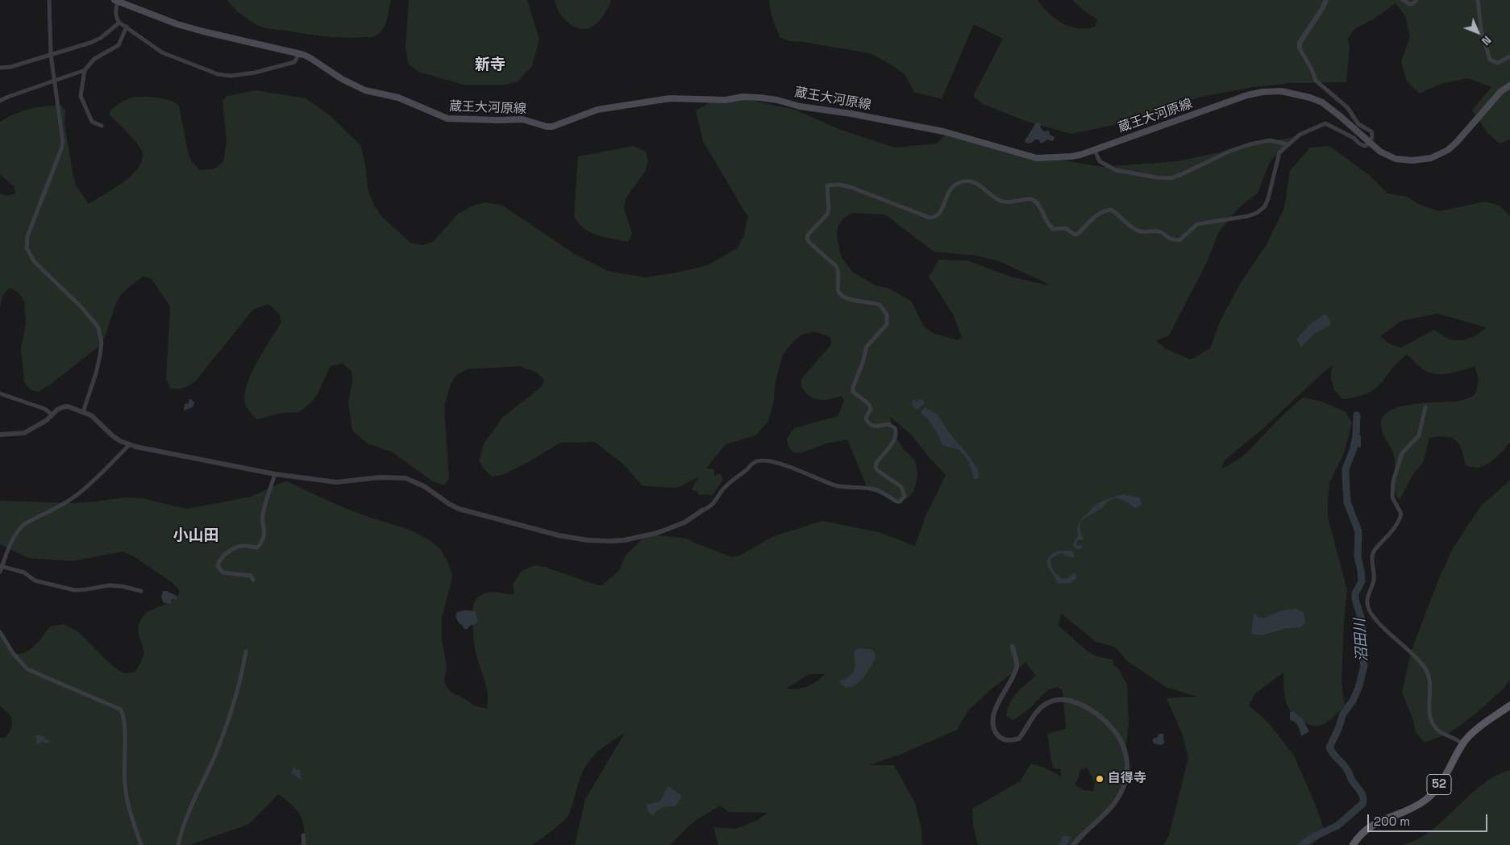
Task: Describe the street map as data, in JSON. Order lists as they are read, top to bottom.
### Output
{
  "streets": {
    "main road": ["蔵王大河原線", "52"]
  },
  "districts": ["新寺", "小山田"],
  "water": ["沼田川"],
  "places": ["自得寺"],
  "scale_bar": "200 m",
  "north": "bottom right"
}
